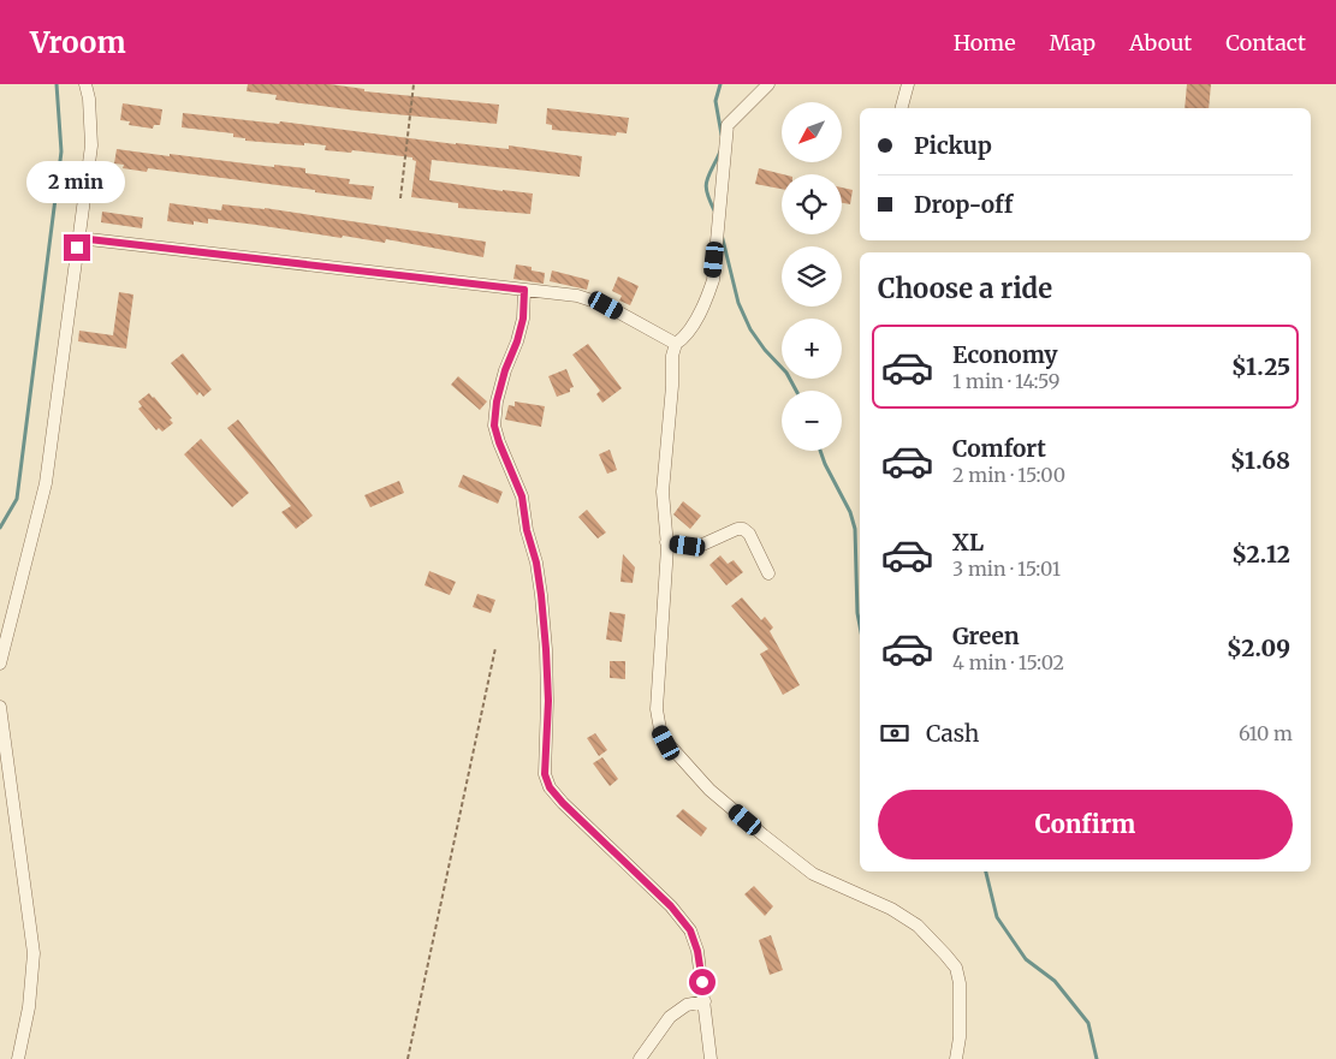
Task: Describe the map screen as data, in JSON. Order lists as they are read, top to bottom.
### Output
{
  "north": "bottom left",
  "page": {
    "header": "Vroom",
    "nav": [
      "Home",
      "Map",
      "About",
      "Contact"
    ],
    "map_buttons": ["+", "−"],
    "banner": ["Pickup", "Drop-off"],
    "bubble": "2 min",
    "heading": "Choose a ride",
    "list": [
      {
        "name": "Economy",
        "note": "1 min · 14:59",
        "value": "$1.25"
      },
      {
        "name": "Comfort",
        "note": "2 min · 15:00",
        "value": "$1.68"
      },
      {
        "name": "XL",
        "note": "3 min · 15:01",
        "value": "$2.12"
      },
      {
        "name": "Green",
        "note": "4 min · 15:02",
        "value": "$2.09"
      }
    ],
    "pay": ["Cash", "610 m"],
    "buttons": "Confirm"
  }
}
